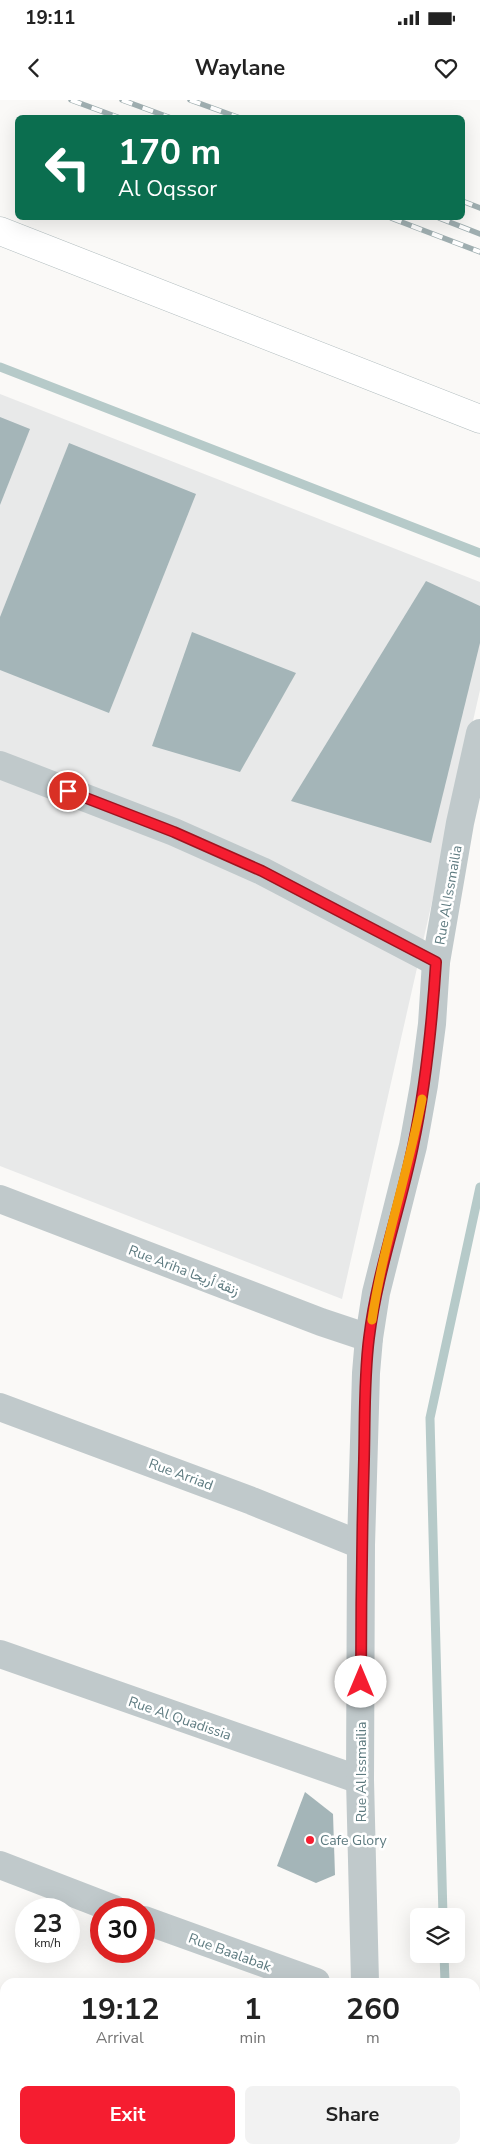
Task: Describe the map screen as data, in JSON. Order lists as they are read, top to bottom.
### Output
{
  "streets": {
    "street": [
      "Rue Al Issmailia",
      "Rue Ariha زنقة أريحا",
      "Rue Arriad",
      "Rue Al Quadissia",
      "Rue Baalabak"
    ]
  },
  "crossings": [
    ["Rue Al Issmailia", "Rue Ariha زنقة أريحا"],
    ["Rue Al Issmailia", "Rue Arriad"],
    ["Rue Al Issmailia", "Rue Al Quadissia"]
  ],
  "places": ["Cafe Glory"],
  "page": {
    "status": "19:11",
    "header": "Waylane",
    "turn": ["170 m", "Al Oqssor"],
    "speed": "23 km/h",
    "limit": "30",
    "eta": [
      "19:12",
      "Arrival",
      "1",
      "min",
      "260",
      "m"
    ],
    "buttons": ["Exit", "Share"]
  }
}
